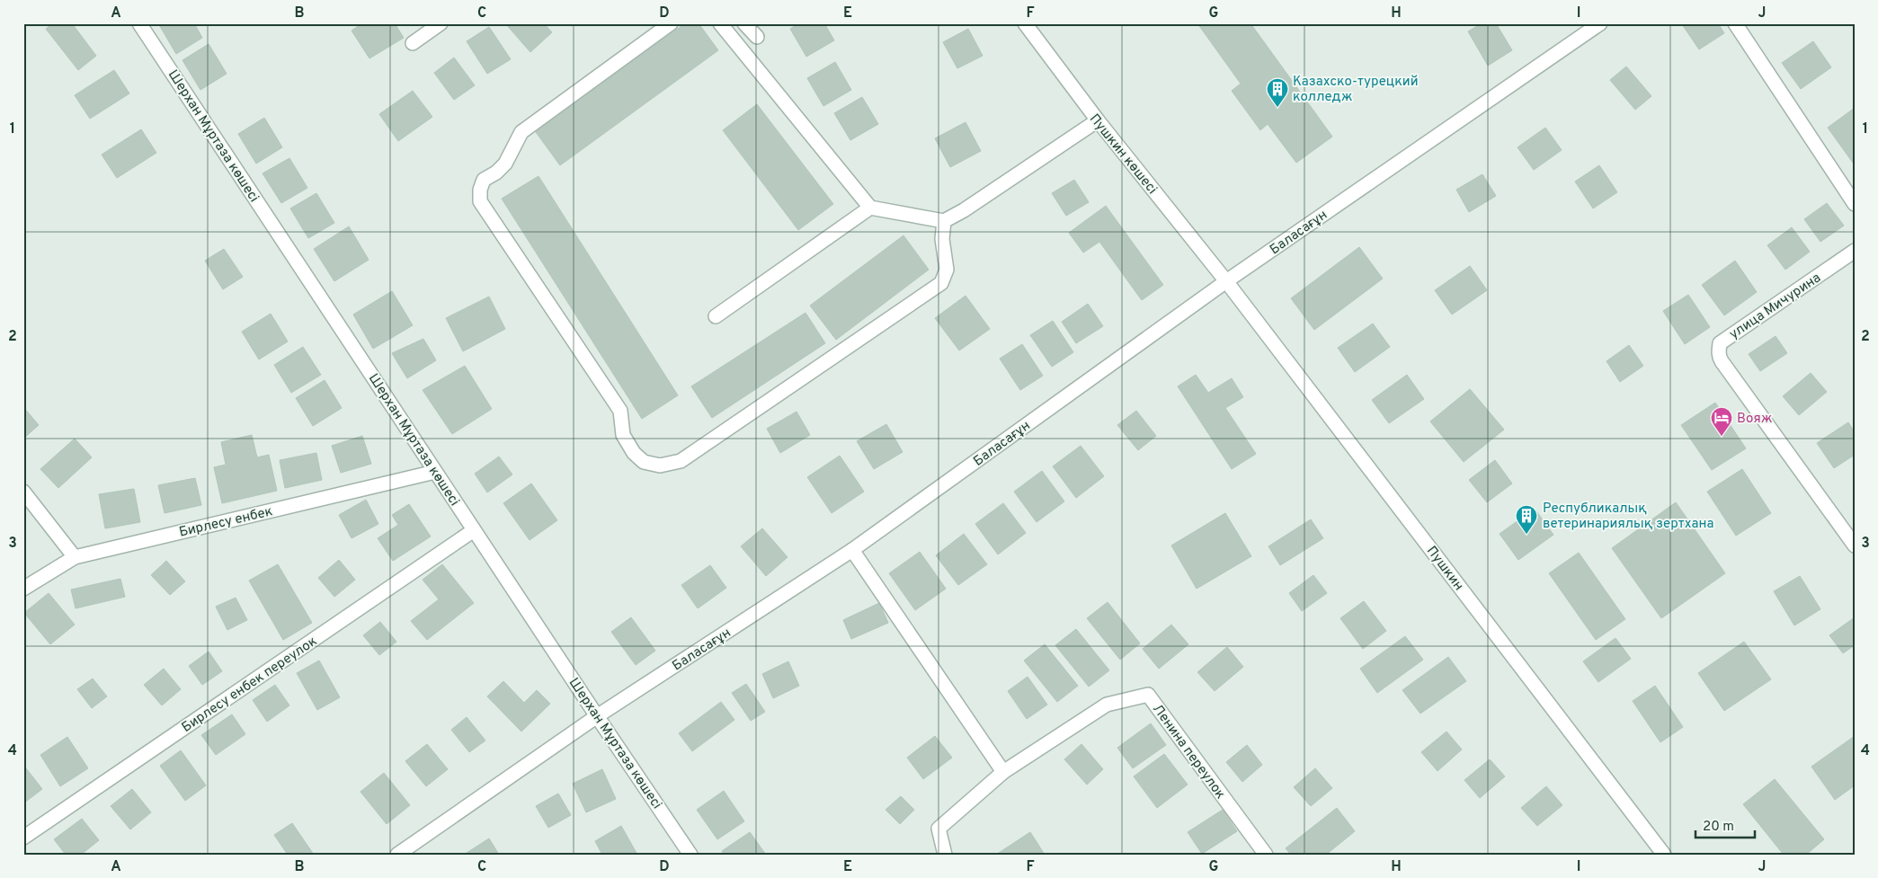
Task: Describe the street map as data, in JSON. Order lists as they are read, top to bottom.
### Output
{
  "streets": {
    "street": [
      "Шерхан Мұртаза көшесі",
      "Пушкин көшесі",
      "Баласағұн",
      "улица Мичурина",
      "Бирлесу енбек",
      "Пушкин",
      "Бирлесу енбек переулок",
      "Ленина переулок"
    ]
  },
  "crossings": [
    ["Шерхан Мұртаза көшесі", "Баласағұн"],
    ["Шерхан Мұртаза көшесі", "Бирлесу енбек"],
    ["Шерхан Мұртаза көшесі", "Бирлесу енбек переулок"],
    ["Пушкин көшесі", "Баласағұн"],
    ["Пушкин көшесі", "Пушкин"],
    ["Баласағұн", "Пушкин"]
  ],
  "places": {
    "building": ["Казахско-турецкий колледж", "Республикалық ветеринариялық зертхана"],
    "hotel": ["Вояж"]
  },
  "scale_bar": "20 m",
  "grid": {
    "columns": [
      "A",
      "B",
      "C",
      "D",
      "E",
      "F",
      "G",
      "H",
      "I",
      "J"
    ],
    "rows": [
      "1",
      "2",
      "3",
      "4"
    ]
  }
}
